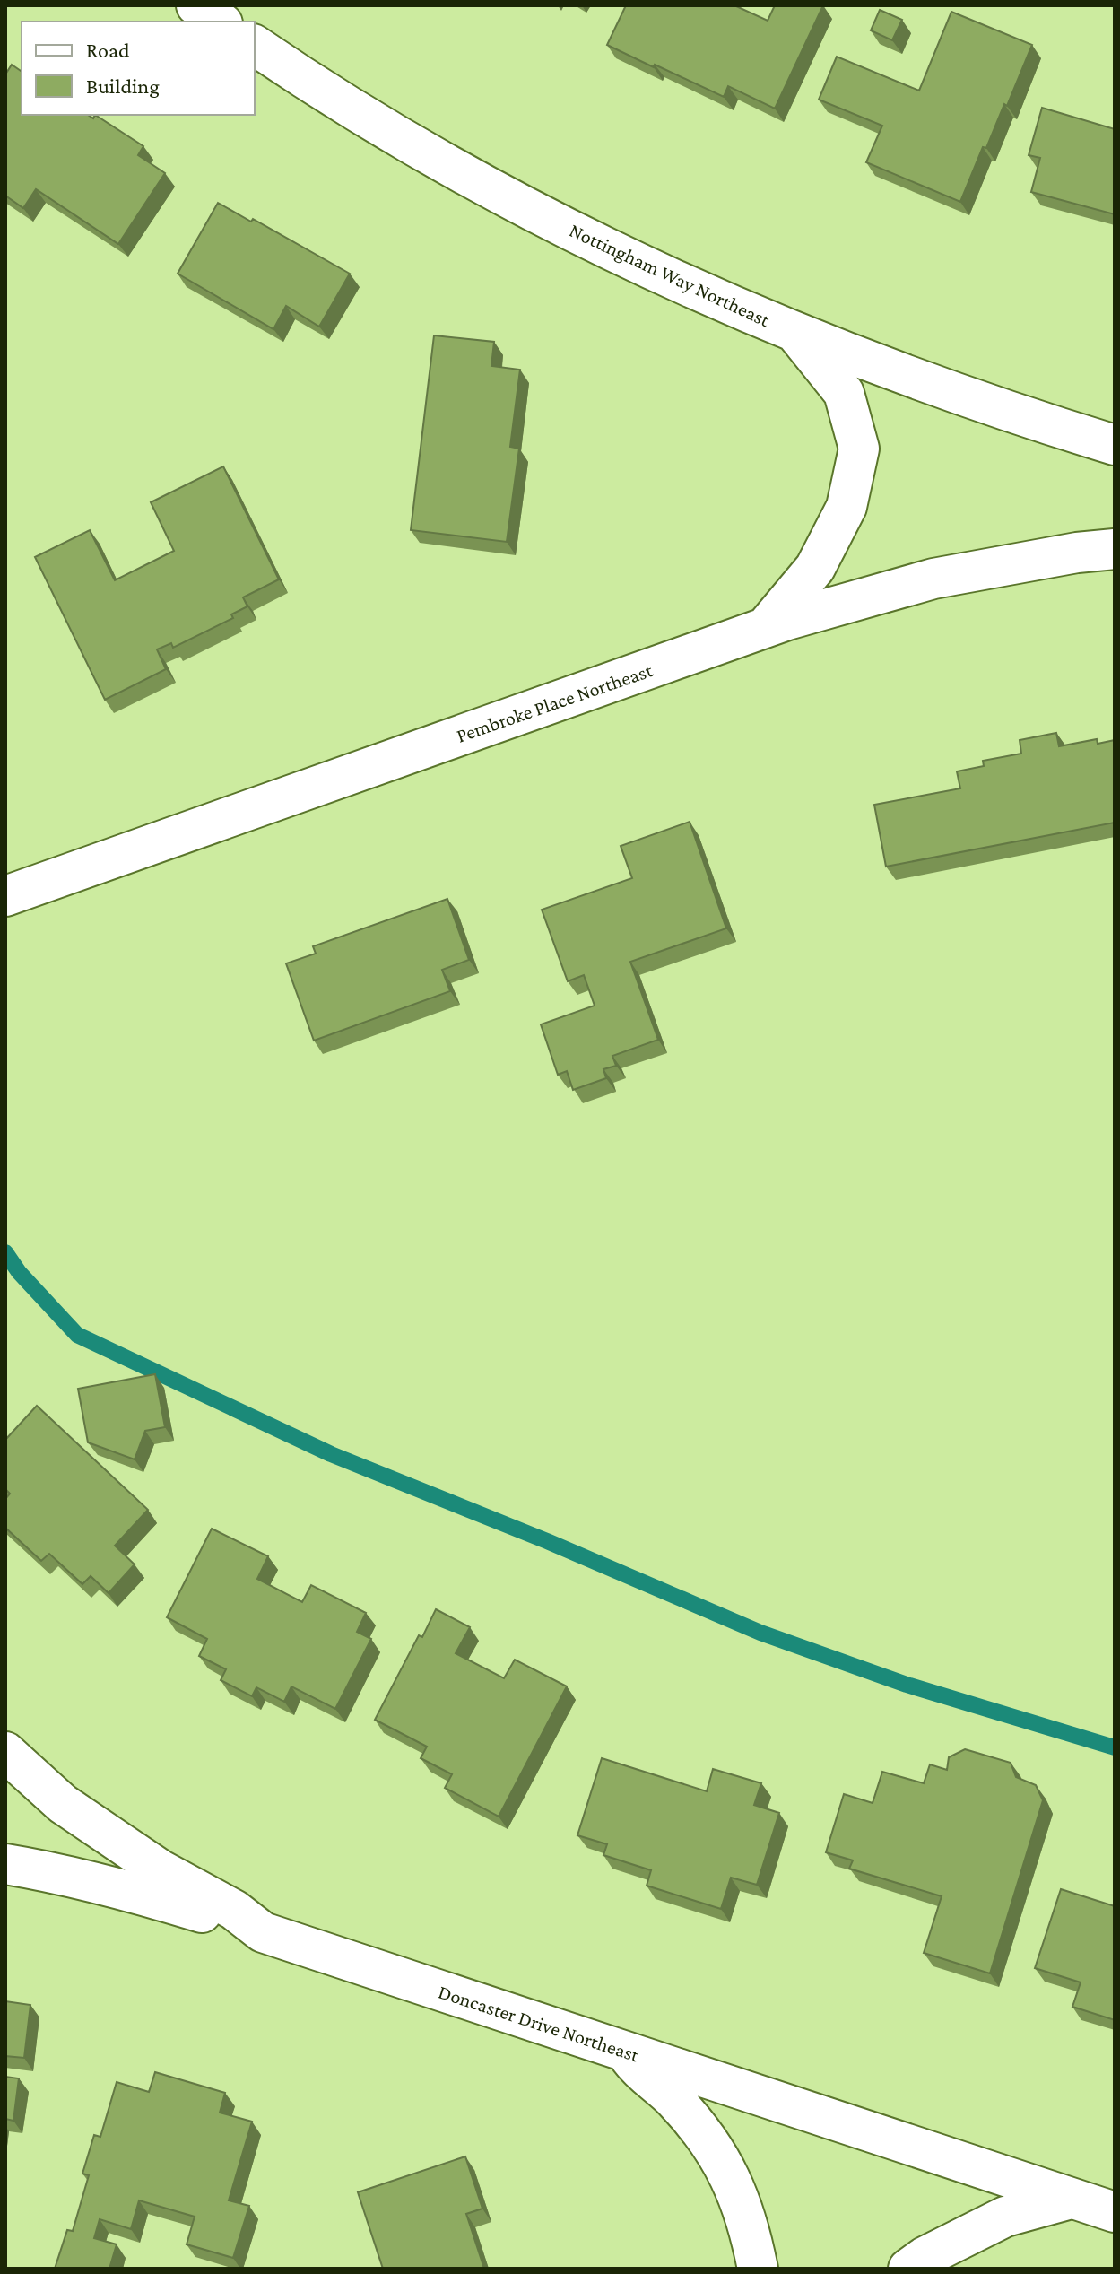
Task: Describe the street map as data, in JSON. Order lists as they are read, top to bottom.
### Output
{
  "streets": {
    "street": ["Nottingham Way Northeast", "Pembroke Place Northeast", "Doncaster Drive Northeast"]
  },
  "legend": ["Road", "Building"]
}
